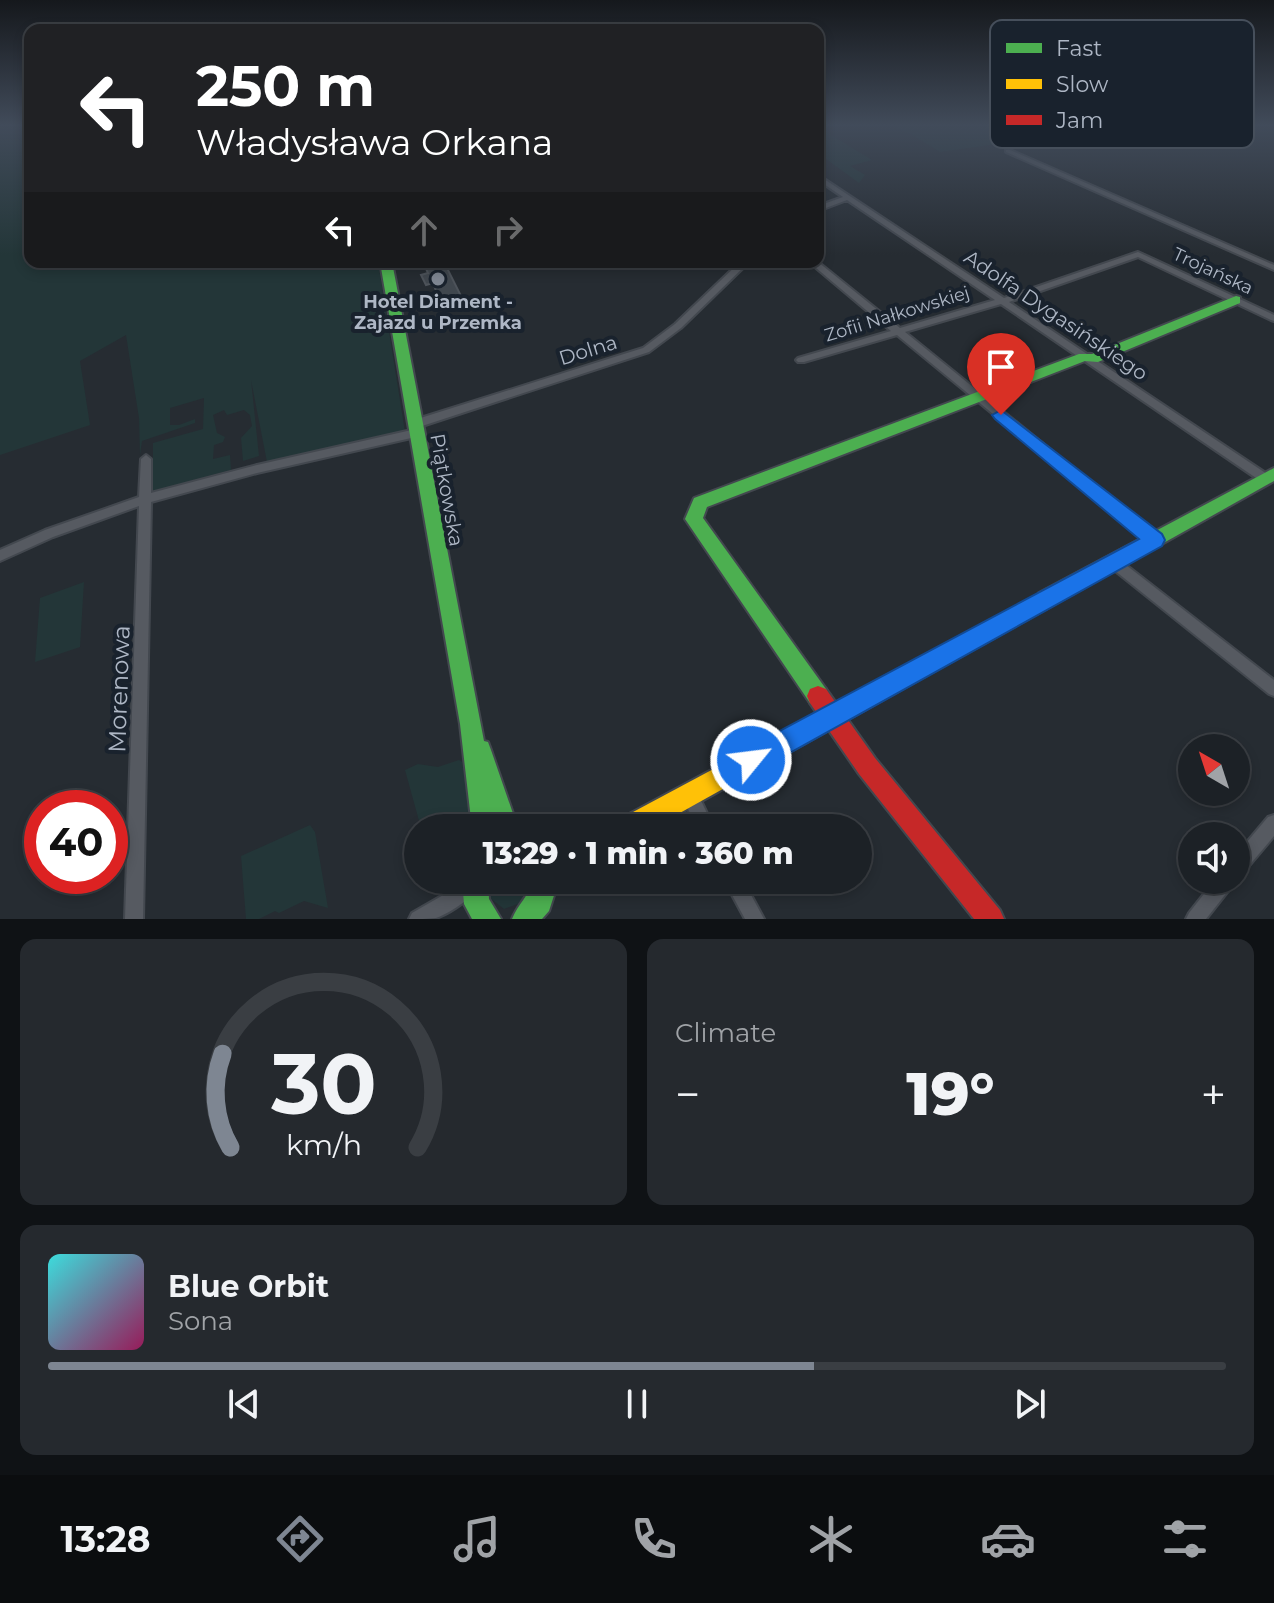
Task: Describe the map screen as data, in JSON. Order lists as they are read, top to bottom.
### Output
{
  "streets": {
    "street": [
      "Trojańska",
      "Zofii Nałkowskiej",
      "Adolfa Dygasińskiego",
      "Dolna",
      "Piątkowska",
      "Morenowa"
    ]
  },
  "crossings": [
    ["Trojańska", "Zofii Nałkowskiej"],
    ["Zofii Nałkowskiej", "Adolfa Dygasińskiego"],
    ["Dolna", "Piątkowska"],
    ["Dolna", "Morenowa"]
  ],
  "places": ["Hotel Diament - Zajazd u Przemka"],
  "legend": ["Fast", "Slow", "Jam"],
  "north": "top left",
  "page": {
    "turn": ["250 m", "Władysława Orkana"],
    "limit": "40",
    "trip": "13:29 · 1 min · 360 m",
    "tile": "Climate",
    "heat": ["−", "19°", "+"],
    "song": ["Blue Orbit", "Sona"],
    "tabs": "13:28",
    "gauge": ["30", "km/h"]
  }
}
